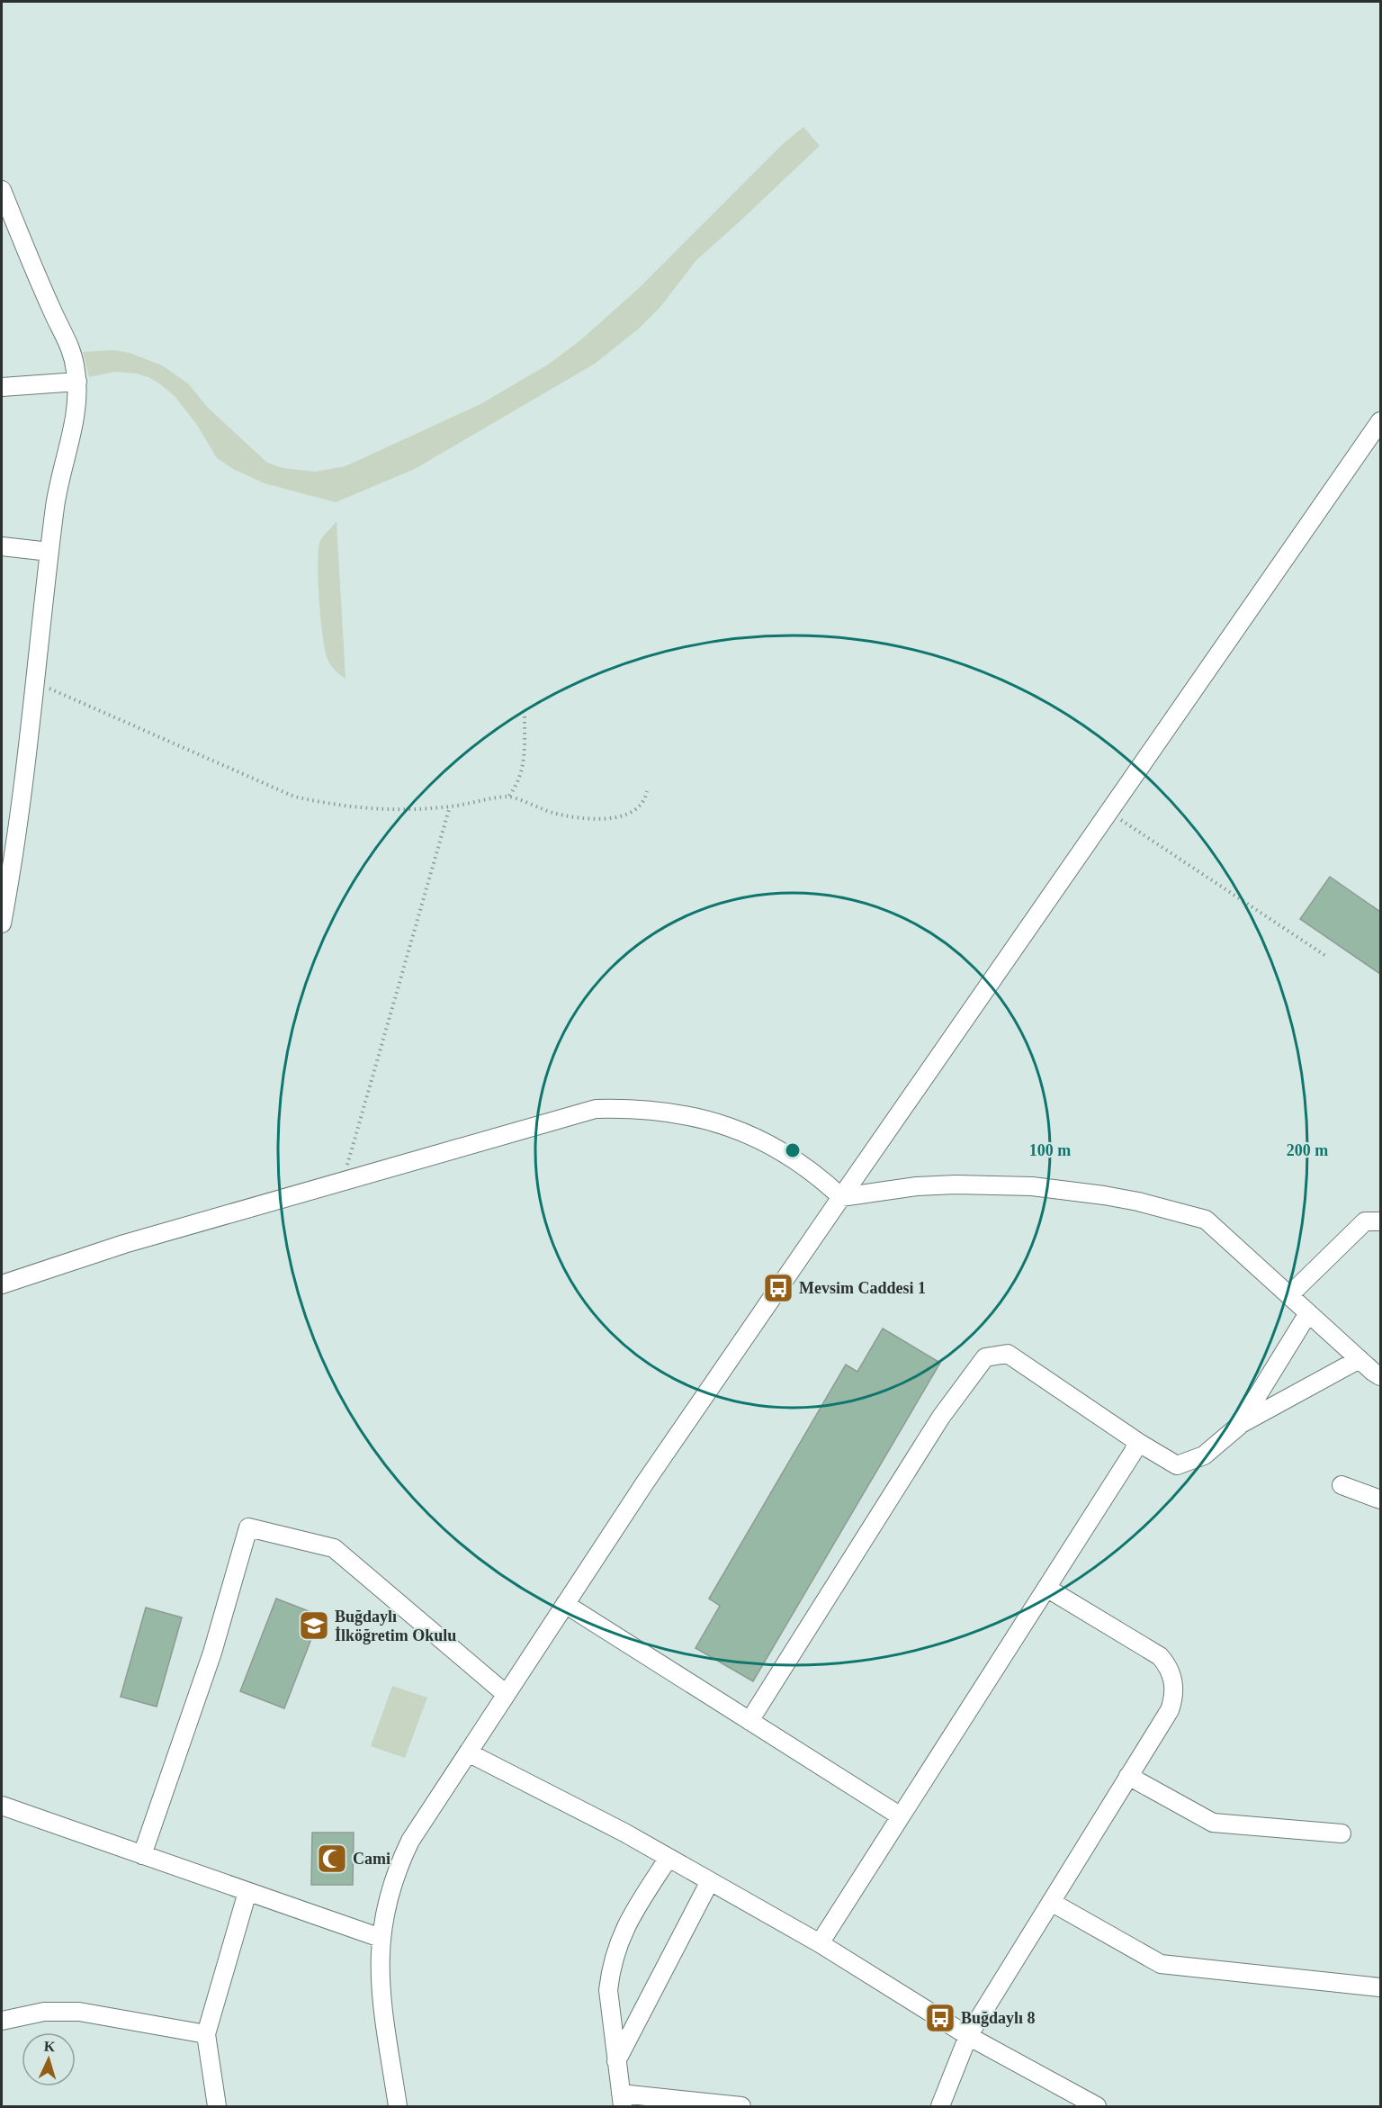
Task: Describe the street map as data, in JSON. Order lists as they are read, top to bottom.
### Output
{
  "places": {
    "bus stop": ["Mevsim Caddesi 1", "Buğdaylı 8"],
    "school or university": ["Buğdaylı İlköğretim Okulu"],
    "mosque": ["Cami"]
  },
  "north": "top",
  "rings": ["100 m", "200 m"]
}
